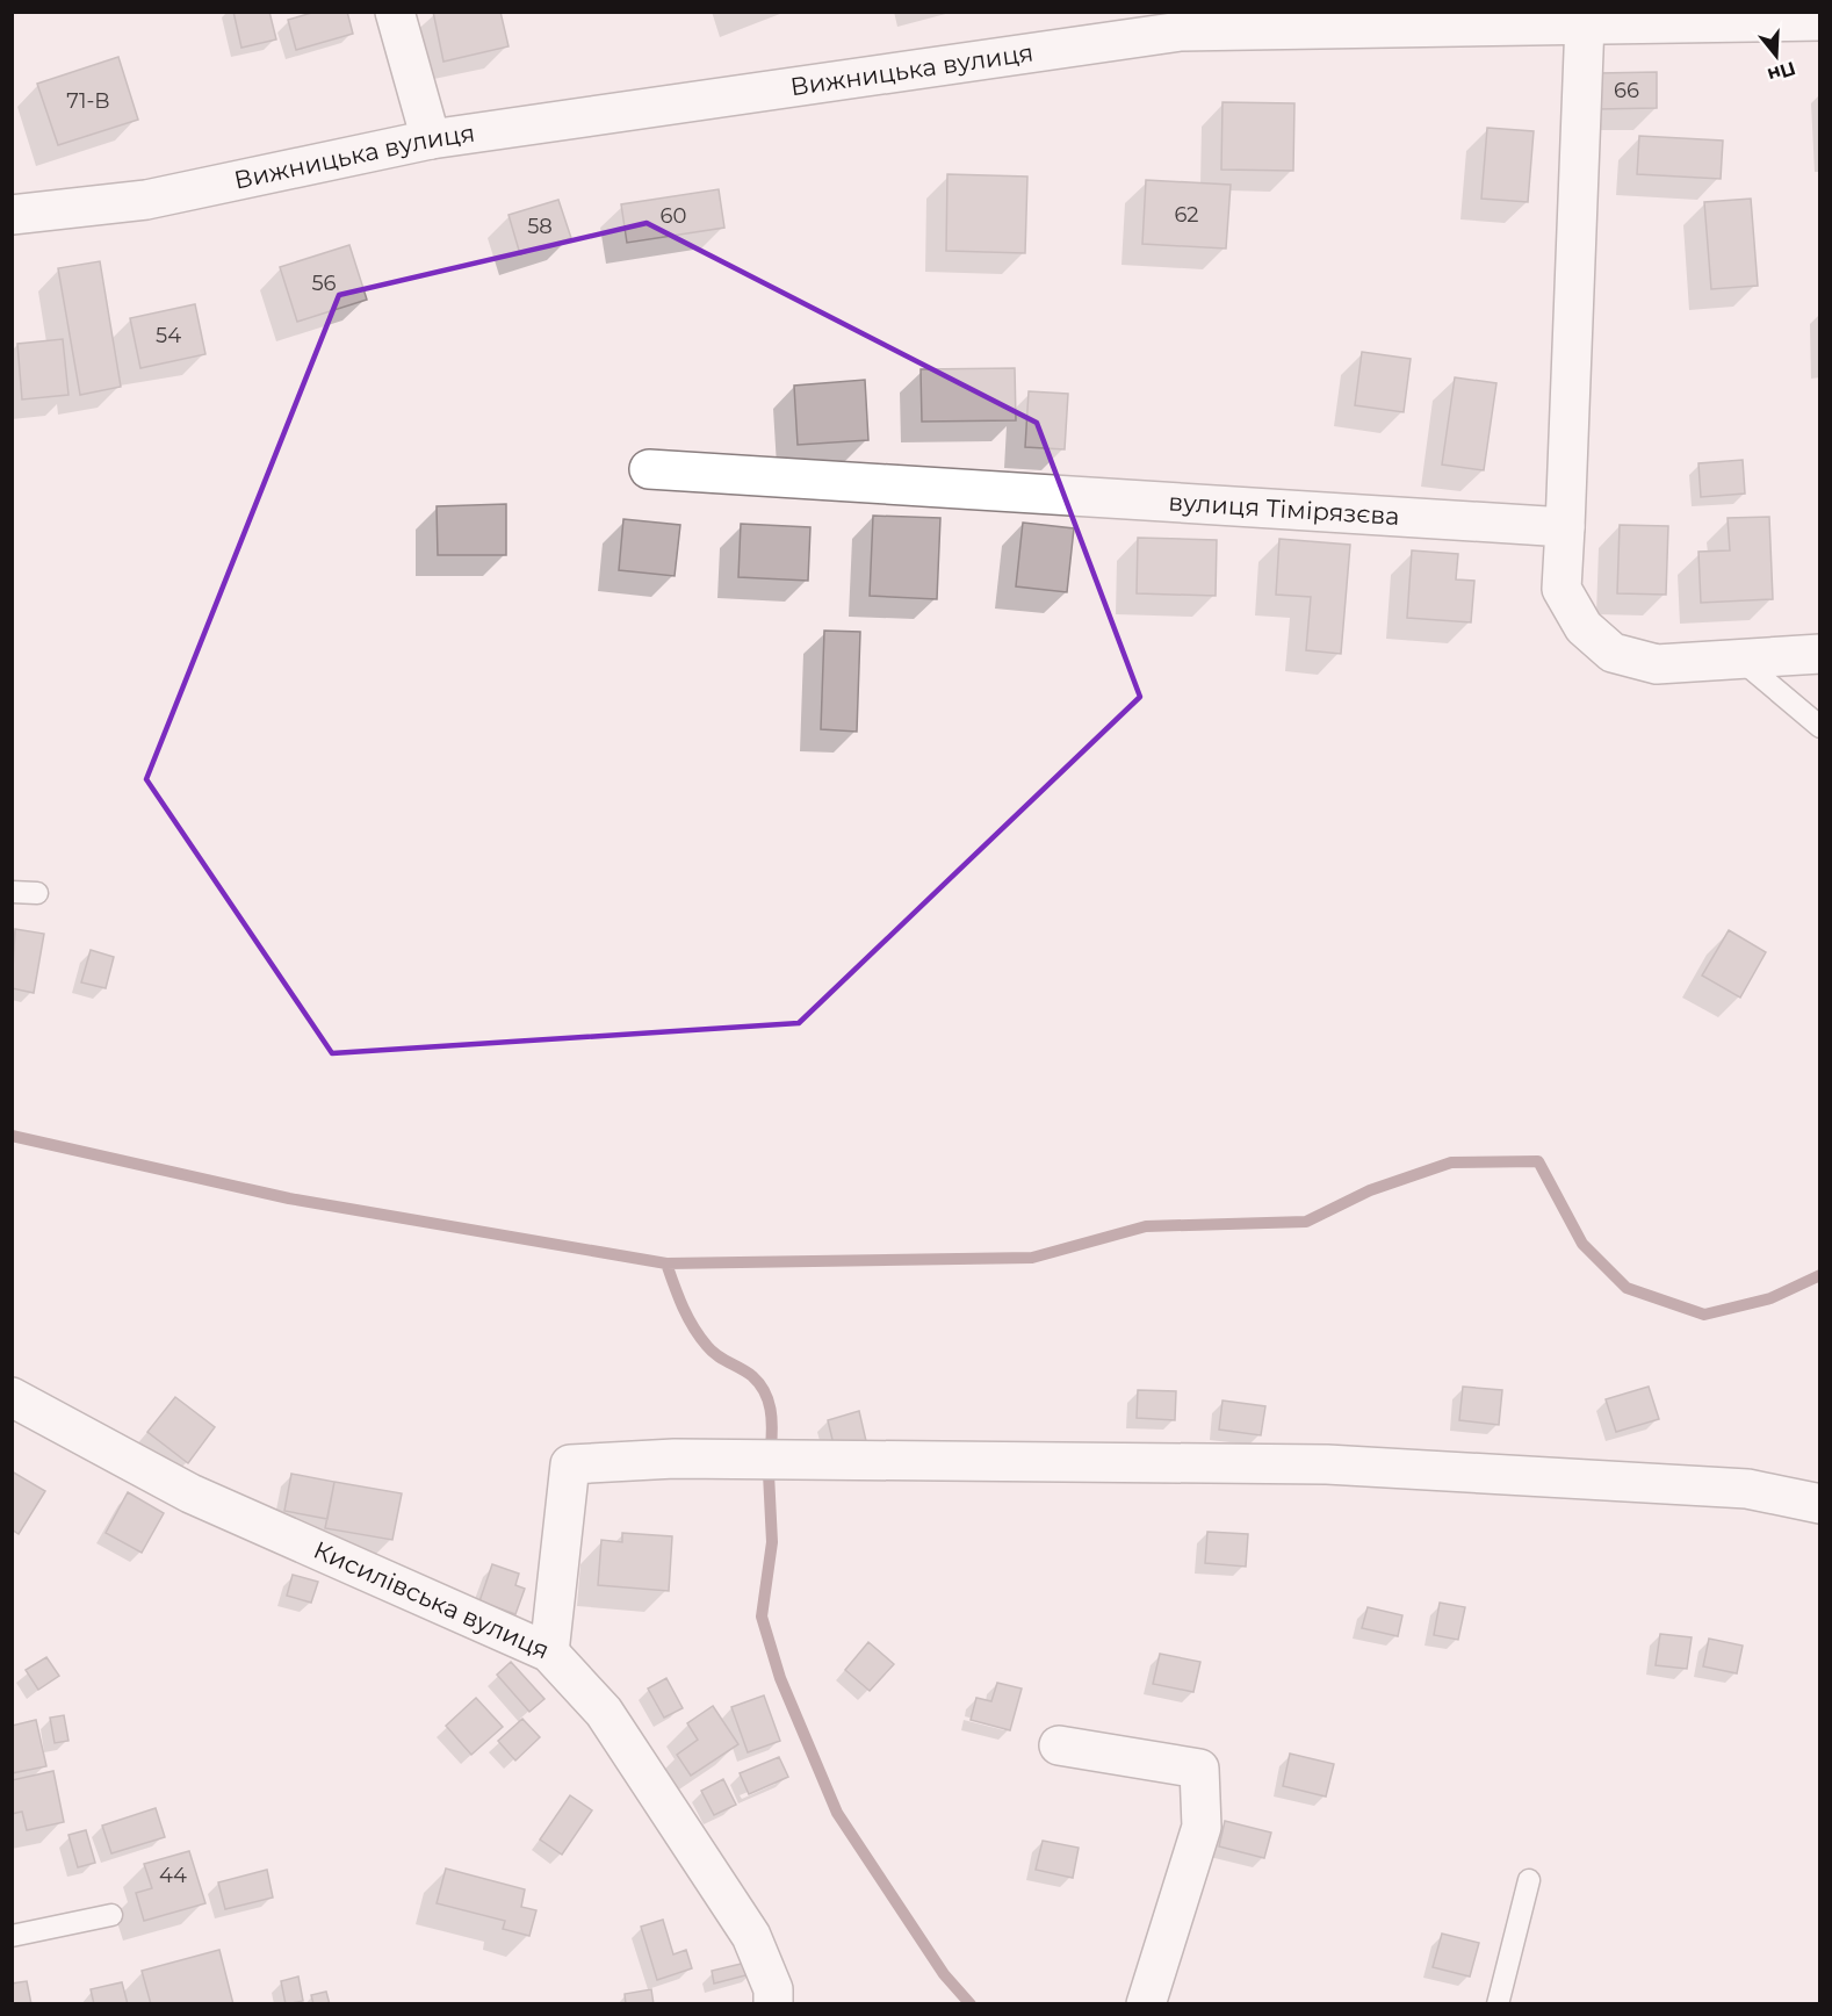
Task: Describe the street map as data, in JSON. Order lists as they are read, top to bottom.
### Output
{
  "streets": {
    "street": ["Вижницька вулиця", "вулиця Тімірязєва", "Кисилівська вулиця"]
  },
  "house_numbers": [
    "66",
    "71-В",
    "62",
    "60",
    "58",
    "56",
    "54",
    "44"
  ],
  "north": "bottom"
}
